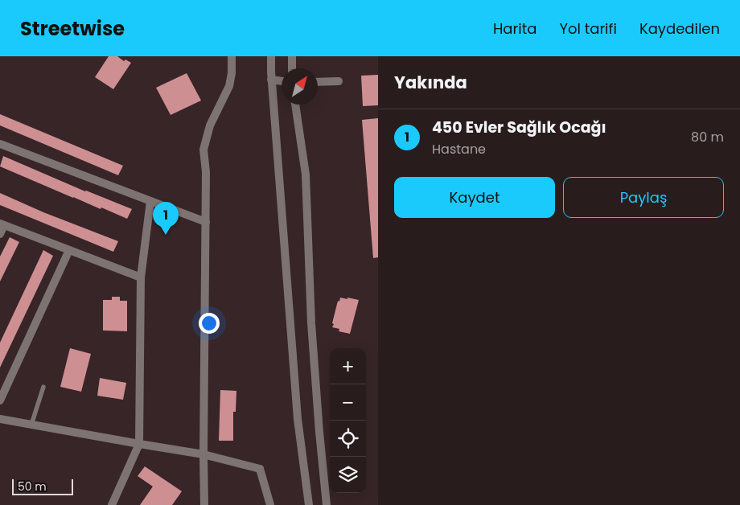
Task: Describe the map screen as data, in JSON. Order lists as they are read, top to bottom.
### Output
{
  "scale_bar": "50 m",
  "north": "top right",
  "page": {
    "header": "Streetwise",
    "nav": ["Harita", "Yol tarifi", "Kaydedilen"],
    "heading": "Yakında",
    "list": [
      {
        "mark": "1",
        "name": "450 Evler Sağlık Ocağı",
        "note": "Hastane",
        "value": "80 m"
      }
    ],
    "buttons": ["Kaydet", "Paylaş"],
    "pins": "1",
    "map_buttons": ["+", "−"],
    "scale": "50 m"
  }
}
